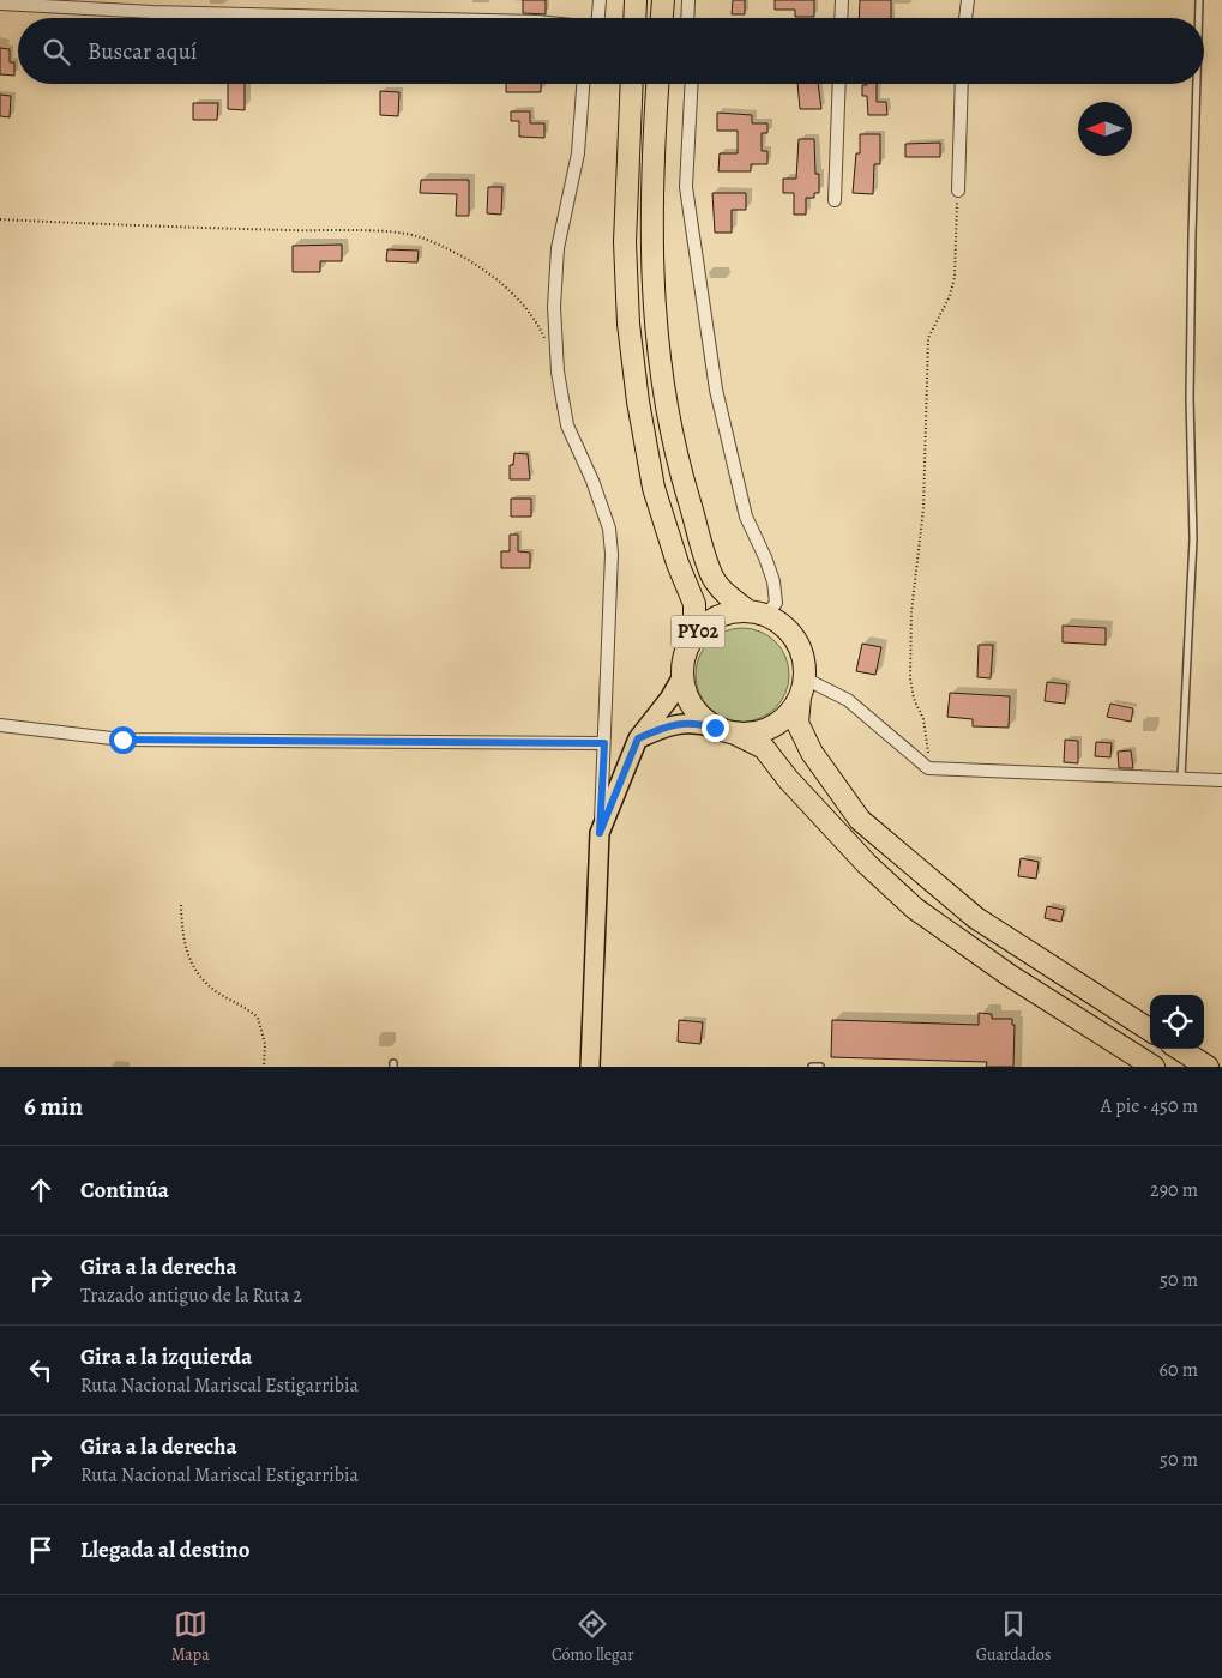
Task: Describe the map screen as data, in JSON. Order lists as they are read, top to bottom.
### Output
{
  "streets": {
    "highway": ["PY02"]
  },
  "north": "left",
  "page": {
    "search": "Buscar aquí",
    "heading": ["6 min", "A pie · 450 m"],
    "list": [
      ["Continúa", "290 m"],
      ["Gira a la derecha", "Trazado antiguo de la Ruta 2", "50 m"],
      ["Gira a la izquierda", "Ruta Nacional Mariscal Estigarribia", "60 m"],
      ["Gira a la derecha", "Ruta Nacional Mariscal Estigarribia", "50 m"],
      "Llegada al destino"
    ],
    "nav": ["Mapa", "Cómo llegar", "Guardados"]
  }
}
